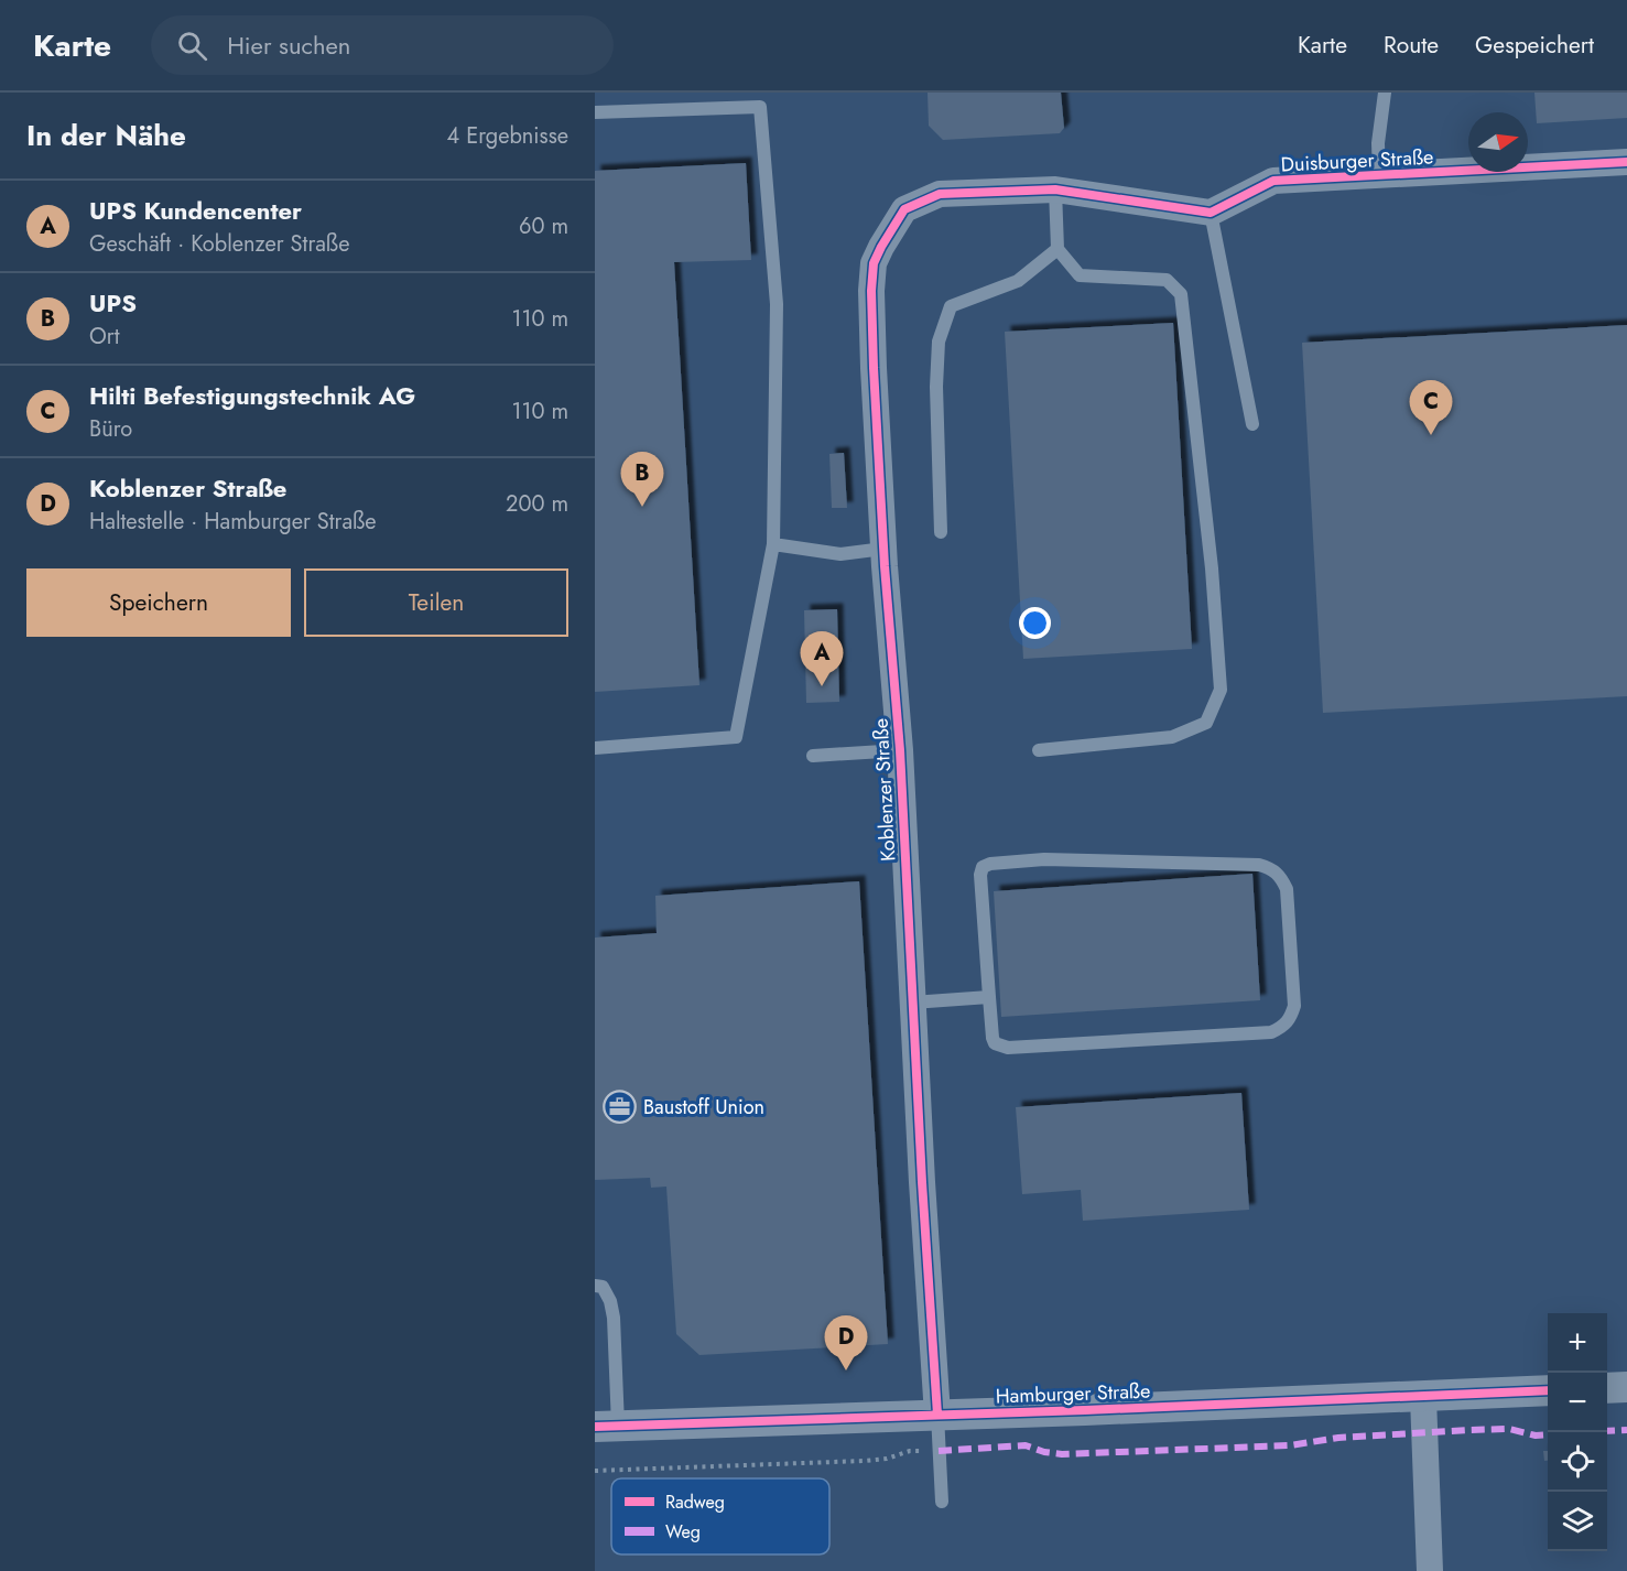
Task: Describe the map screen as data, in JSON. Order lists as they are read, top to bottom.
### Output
{
  "streets": {
    "street": ["Duisburger Straße", "Koblenzer Straße", "Hamburger Straße"]
  },
  "crossings": [
    ["Koblenzer Straße", "Hamburger Straße"]
  ],
  "places": {
    "office": ["Baustoff Union"]
  },
  "legend": ["Radweg", "Weg"],
  "north": "right",
  "page": {
    "header": "Karte",
    "search": "Hier suchen",
    "nav": ["Karte", "Route", "Gespeichert"],
    "heading": ["In der Nähe", "4 Ergebnisse"],
    "list": [
      {
        "mark": "A",
        "name": "UPS Kundencenter",
        "note": "Geschäft · Koblenzer Straße",
        "value": "60 m"
      },
      {
        "mark": "B",
        "name": "UPS",
        "note": "Ort",
        "value": "110 m"
      },
      {
        "mark": "C",
        "name": "Hilti Befestigungstechnik AG",
        "note": "Büro",
        "value": "110 m"
      },
      {
        "mark": "D",
        "name": "Koblenzer Straße",
        "note": "Haltestelle · Hamburger Straße",
        "value": "200 m"
      }
    ],
    "pins": [
      "C",
      "B",
      "A",
      "D"
    ],
    "buttons": ["Speichern", "Teilen"],
    "map_buttons": ["+", "−"]
  }
}
